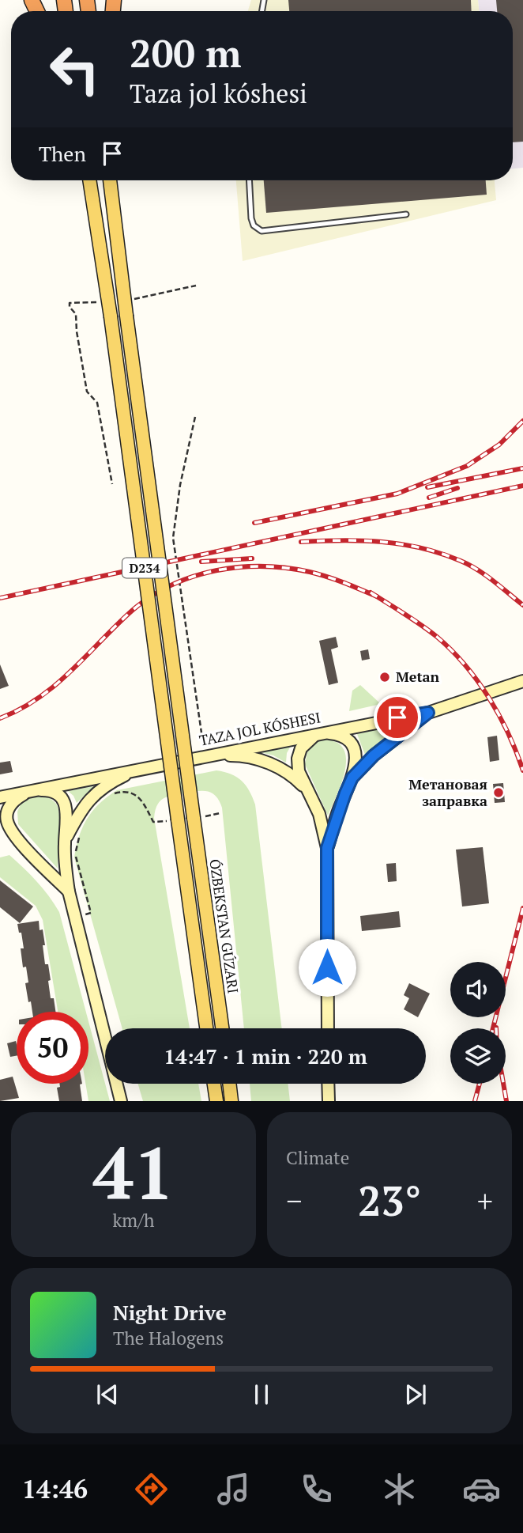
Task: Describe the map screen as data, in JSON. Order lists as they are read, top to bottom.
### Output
{
  "streets": {
    "main road": ["D234", "TAZA JOL KÓSHESI"]
  },
  "places": ["Metan", "Метановая заправка"],
  "page": {
    "turn": ["200 m", "Taza jol kóshesi"],
    "then": "Then",
    "limit": "50",
    "trip": "14:47 · 1 min · 220 m",
    "tile": [
      ["41", "km/h"],
      "Climate"
    ],
    "heat": ["−", "23°", "+"],
    "song": ["Night Drive", "The Halogens"],
    "tabs": "14:46"
  }
}
